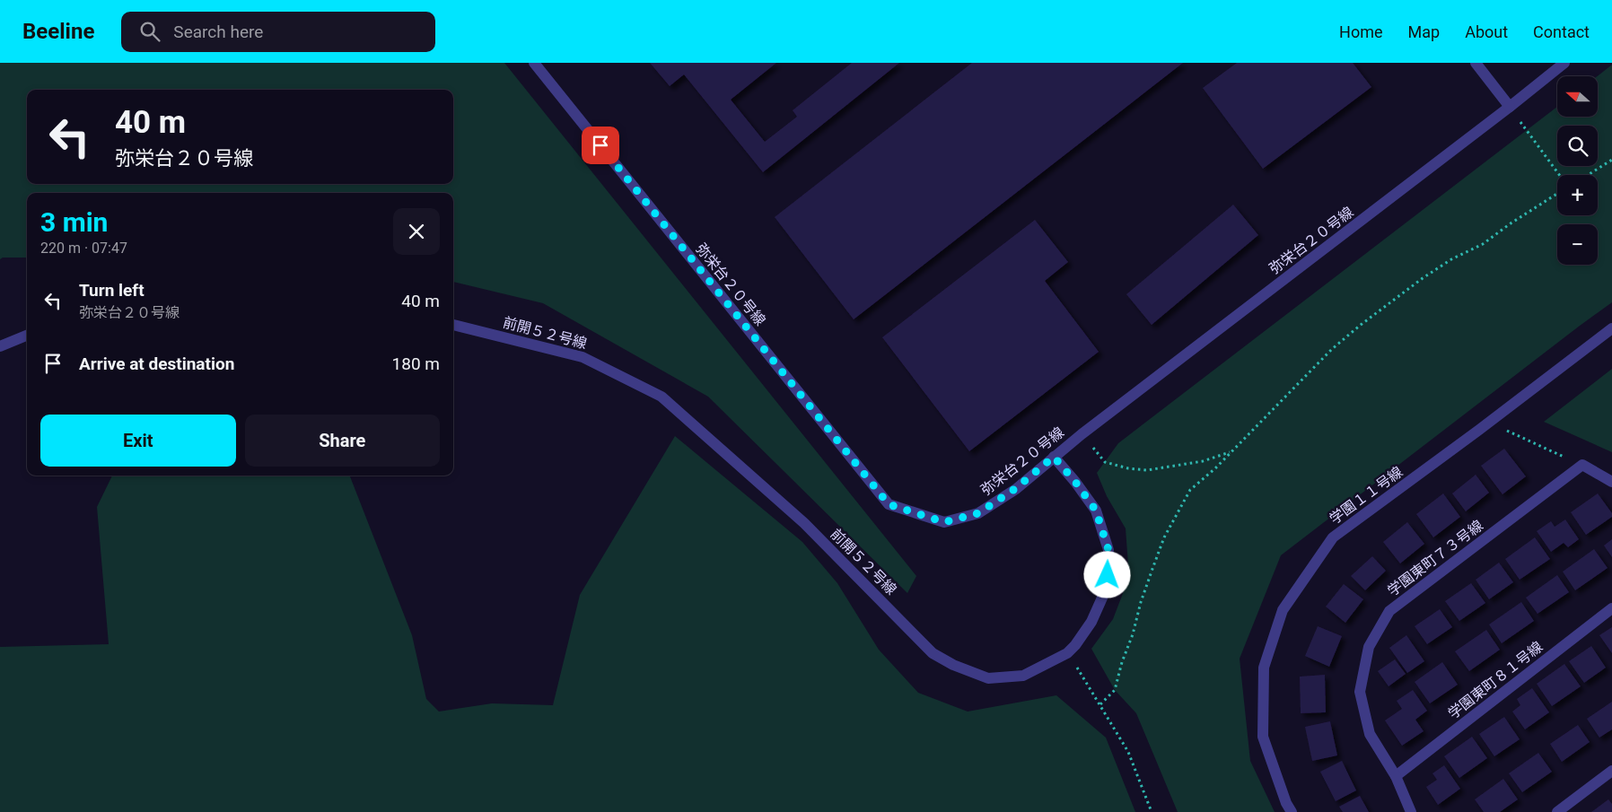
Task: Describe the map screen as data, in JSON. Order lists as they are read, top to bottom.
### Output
{
  "streets": {
    "street": [
      "弥栄台２０号線",
      "前開５２号線",
      "学園１１号線",
      "学園東町７３号線",
      "学園東町８１号線"
    ]
  },
  "crossings": [
    ["弥栄台２０号線", "前開５２号線"],
    ["学園東町７３号線", "学園東町８１号線"]
  ],
  "north": "left",
  "page": {
    "header": "Beeline",
    "search": "Search here",
    "nav": [
      "Home",
      "Map",
      "About",
      "Contact"
    ],
    "map_buttons": ["+", "−"],
    "turn": ["40 m", "弥栄台２０号線"],
    "heading": ["3 min", "220 m · 07:47"],
    "list": [
      {
        "name": "Turn left",
        "note": "弥栄台２０号線",
        "value": "40 m"
      },
      {
        "name": "Arrive at destination",
        "value": "180 m"
      }
    ],
    "buttons": ["Exit", "Share"]
  }
}
